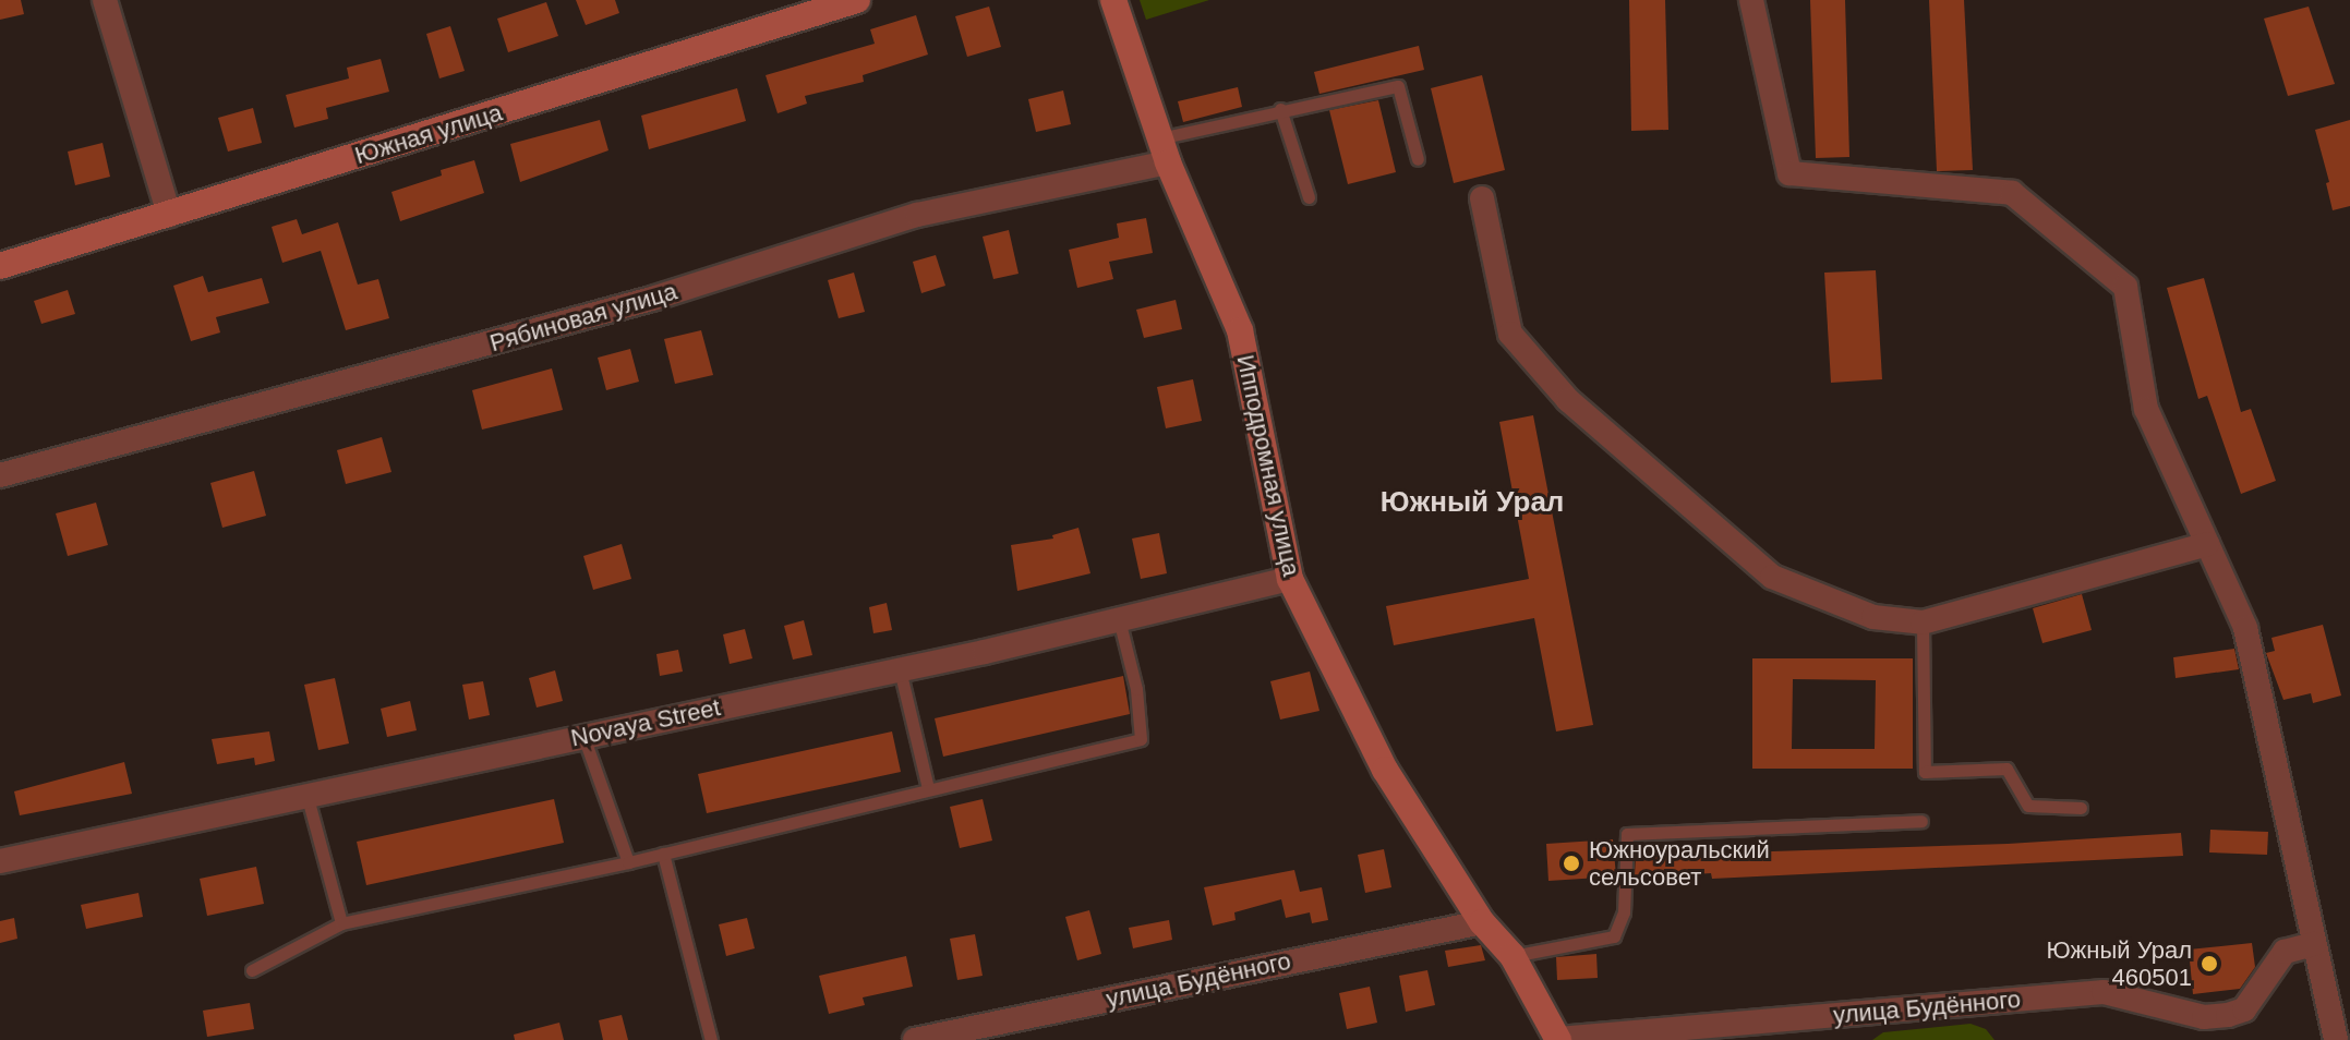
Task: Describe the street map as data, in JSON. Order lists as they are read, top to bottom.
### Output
{
  "streets": {
    "street": [
      "Южная улица",
      "Рябиновая улица",
      "Ипподромная улица",
      "Novaya Street",
      "улица Будённого"
    ]
  },
  "crossings": [
    ["Рябиновая улица", "Ипподромная улица"],
    ["Ипподромная улица", "Novaya Street"],
    ["Ипподромная улица", "улица Будённого"]
  ],
  "districts": ["Южный Урал"],
  "places": ["Южноуральский сельсовет", "Южный Урал 460501"]
}
